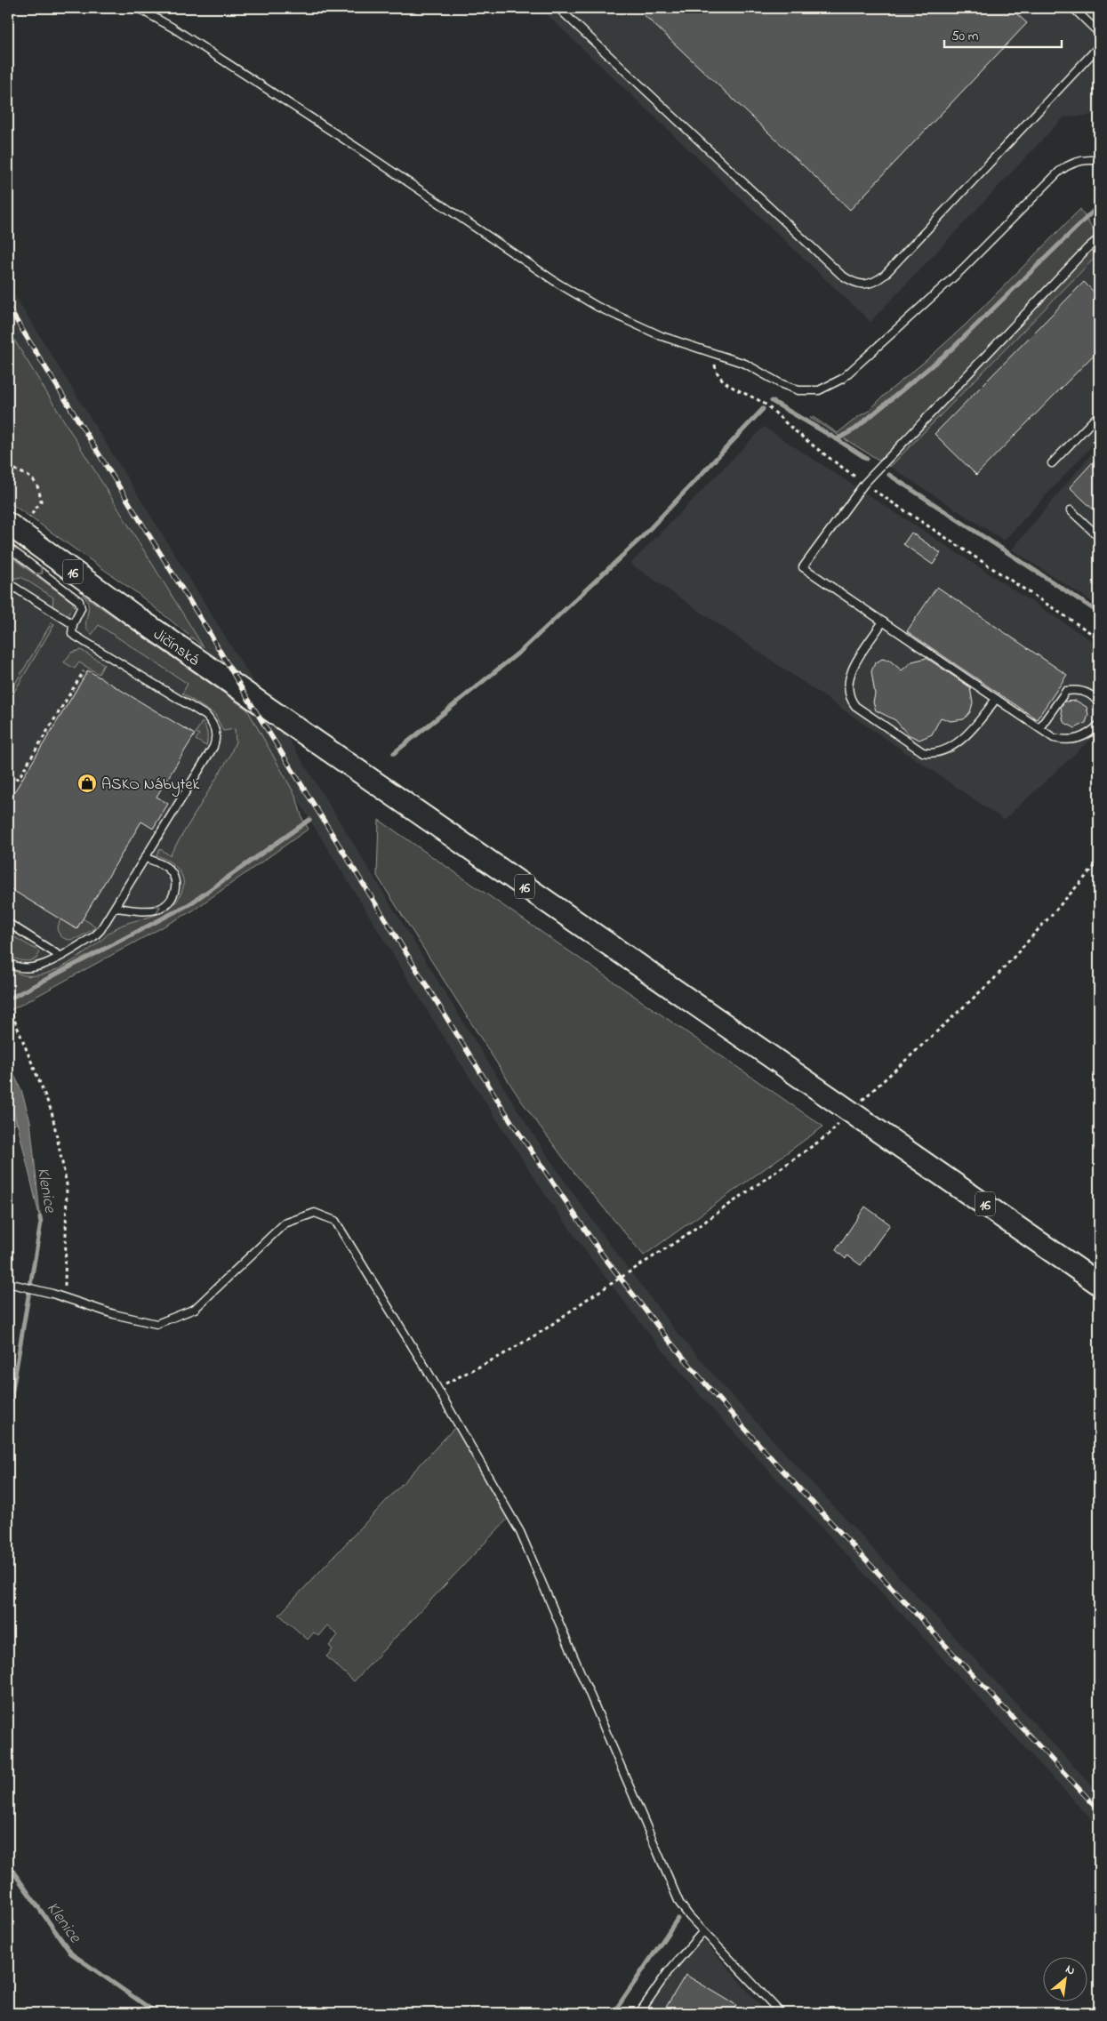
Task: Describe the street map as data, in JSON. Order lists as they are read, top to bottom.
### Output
{
  "streets": {
    "main road": ["16", "Jičínská"]
  },
  "crossings": [
    ["16", "Jičínská"]
  ],
  "water": ["Klenice"],
  "places": {
    "shop": ["ASKO Nábytek"]
  },
  "scale_bar": "50 m",
  "north": "top right"
}
